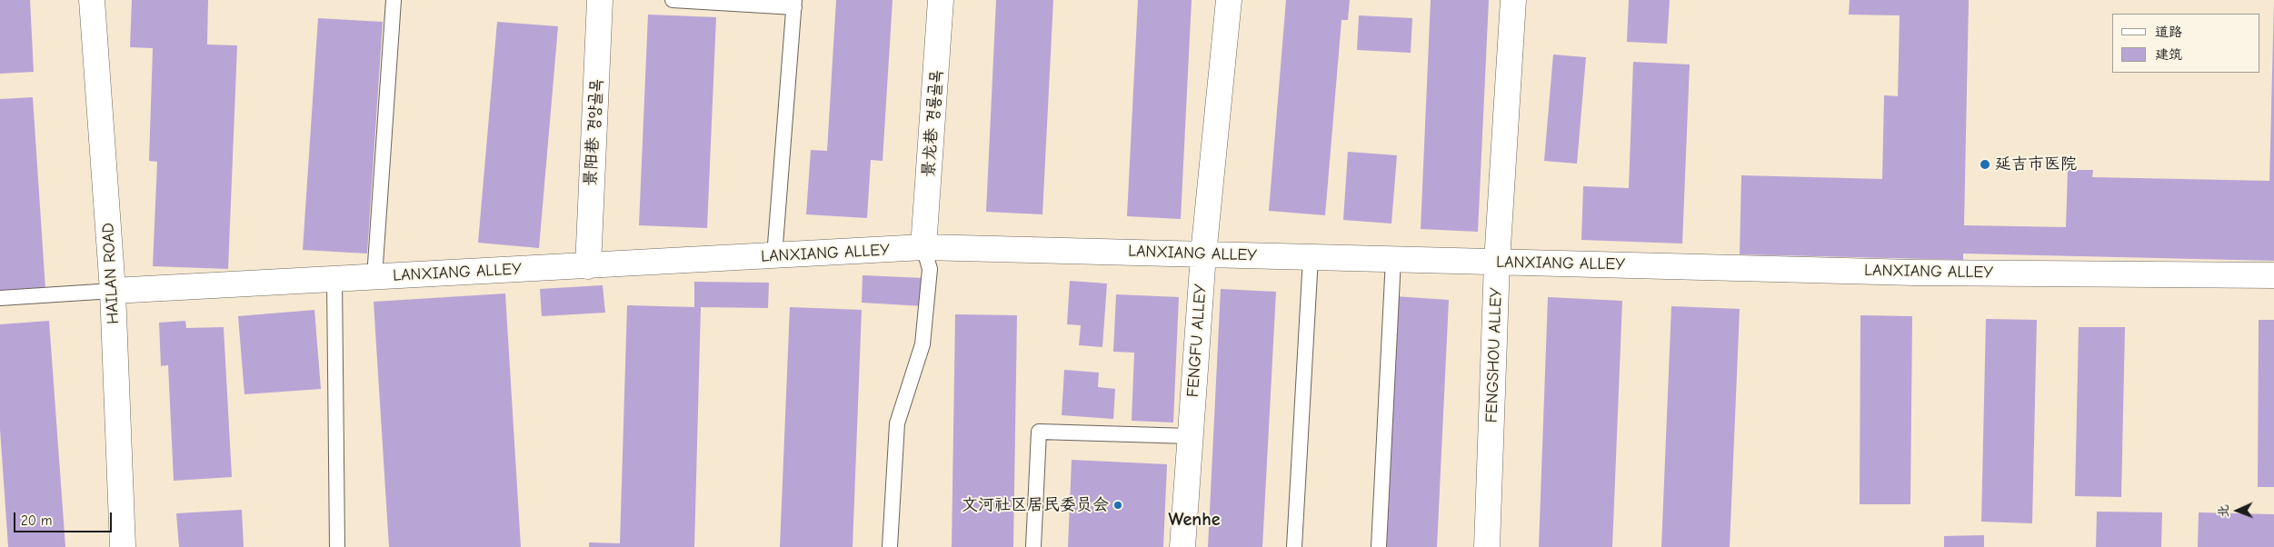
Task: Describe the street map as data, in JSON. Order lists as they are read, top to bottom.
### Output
{
  "streets": {
    "street": [
      "景龙巷 경룡골목",
      "景阳巷 경양골목",
      "LANXIANG ALLEY",
      "HAILAN ROAD",
      "FENGFU ALLEY",
      "FENGSHOU ALLEY"
    ]
  },
  "crossings": [
    ["景龙巷 경룡골목", "LANXIANG ALLEY"],
    ["景阳巷 경양골목", "LANXIANG ALLEY"],
    ["LANXIANG ALLEY", "HAILAN ROAD"],
    ["LANXIANG ALLEY", "FENGFU ALLEY"],
    ["LANXIANG ALLEY", "FENGSHOU ALLEY"]
  ],
  "districts": ["Wenhe"],
  "places": ["延吉市医院", "文河社区居民委员会"],
  "legend": ["道路", "建筑"],
  "scale_bar": "20 m",
  "north": "left"
}
